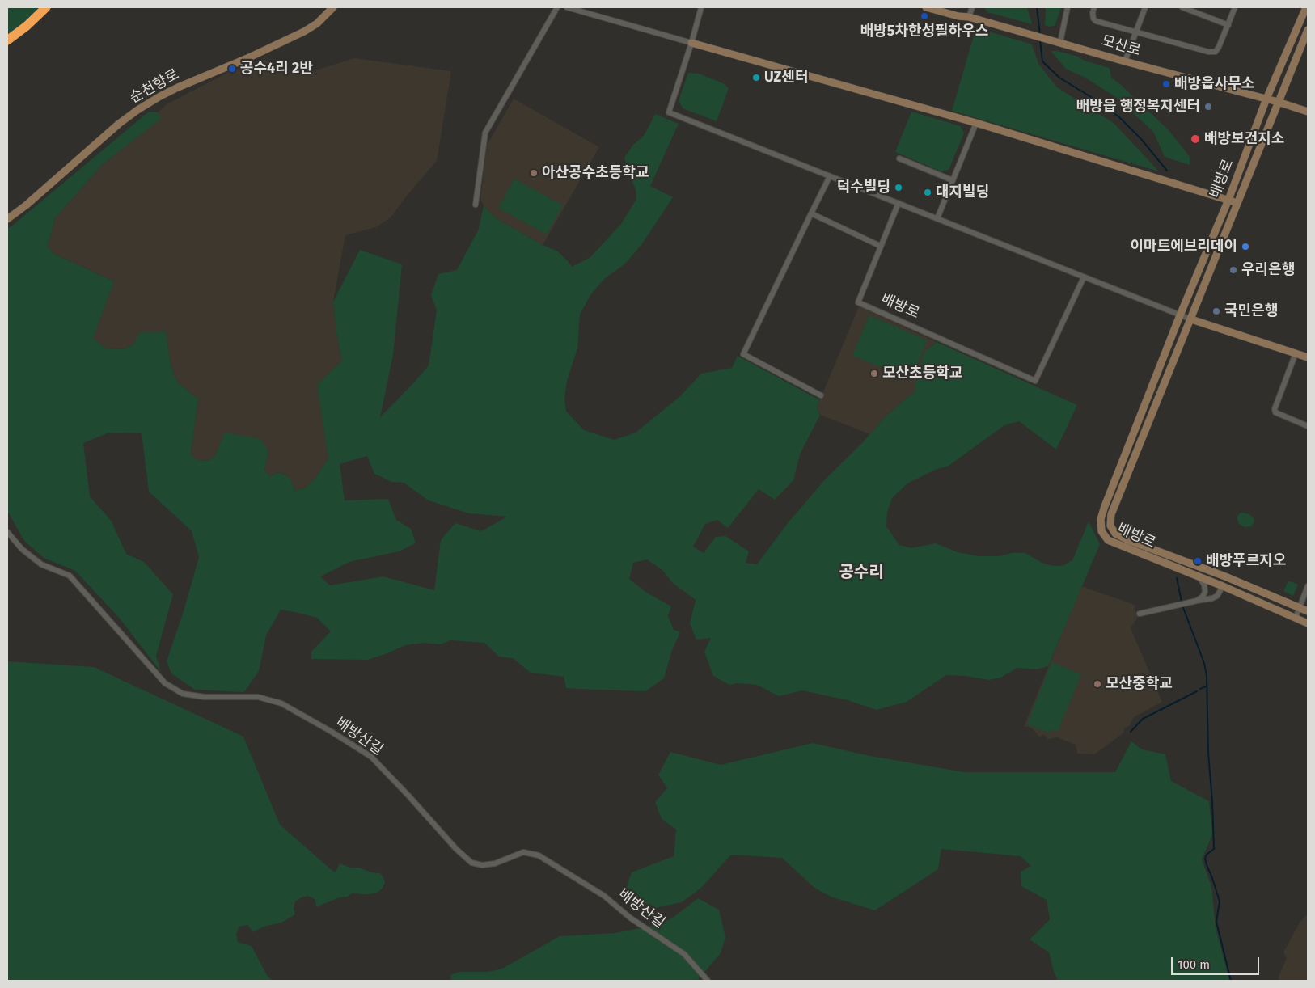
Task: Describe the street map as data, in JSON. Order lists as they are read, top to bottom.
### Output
{
  "streets": {
    "street": [
      "모산로",
      "순천향로",
      "배방로",
      "배방산길"
    ]
  },
  "crossings": [
    ["모산로", "배방로"]
  ],
  "districts": ["공수리"],
  "places": [
    "배방5차한성필하우스",
    "공수4리 2반",
    "UZ센터",
    "배방읍사무소",
    "배방읍 행정복지센터",
    "배방보건지소",
    "아산공수초등학교",
    "덕수빌딩",
    "대지빌딩",
    "이마트에브리데이",
    "우리은행",
    "국민은행",
    "모산초등학교",
    "배방푸르지오",
    "모산중학교"
  ],
  "scale_bar": "100 m"
}
